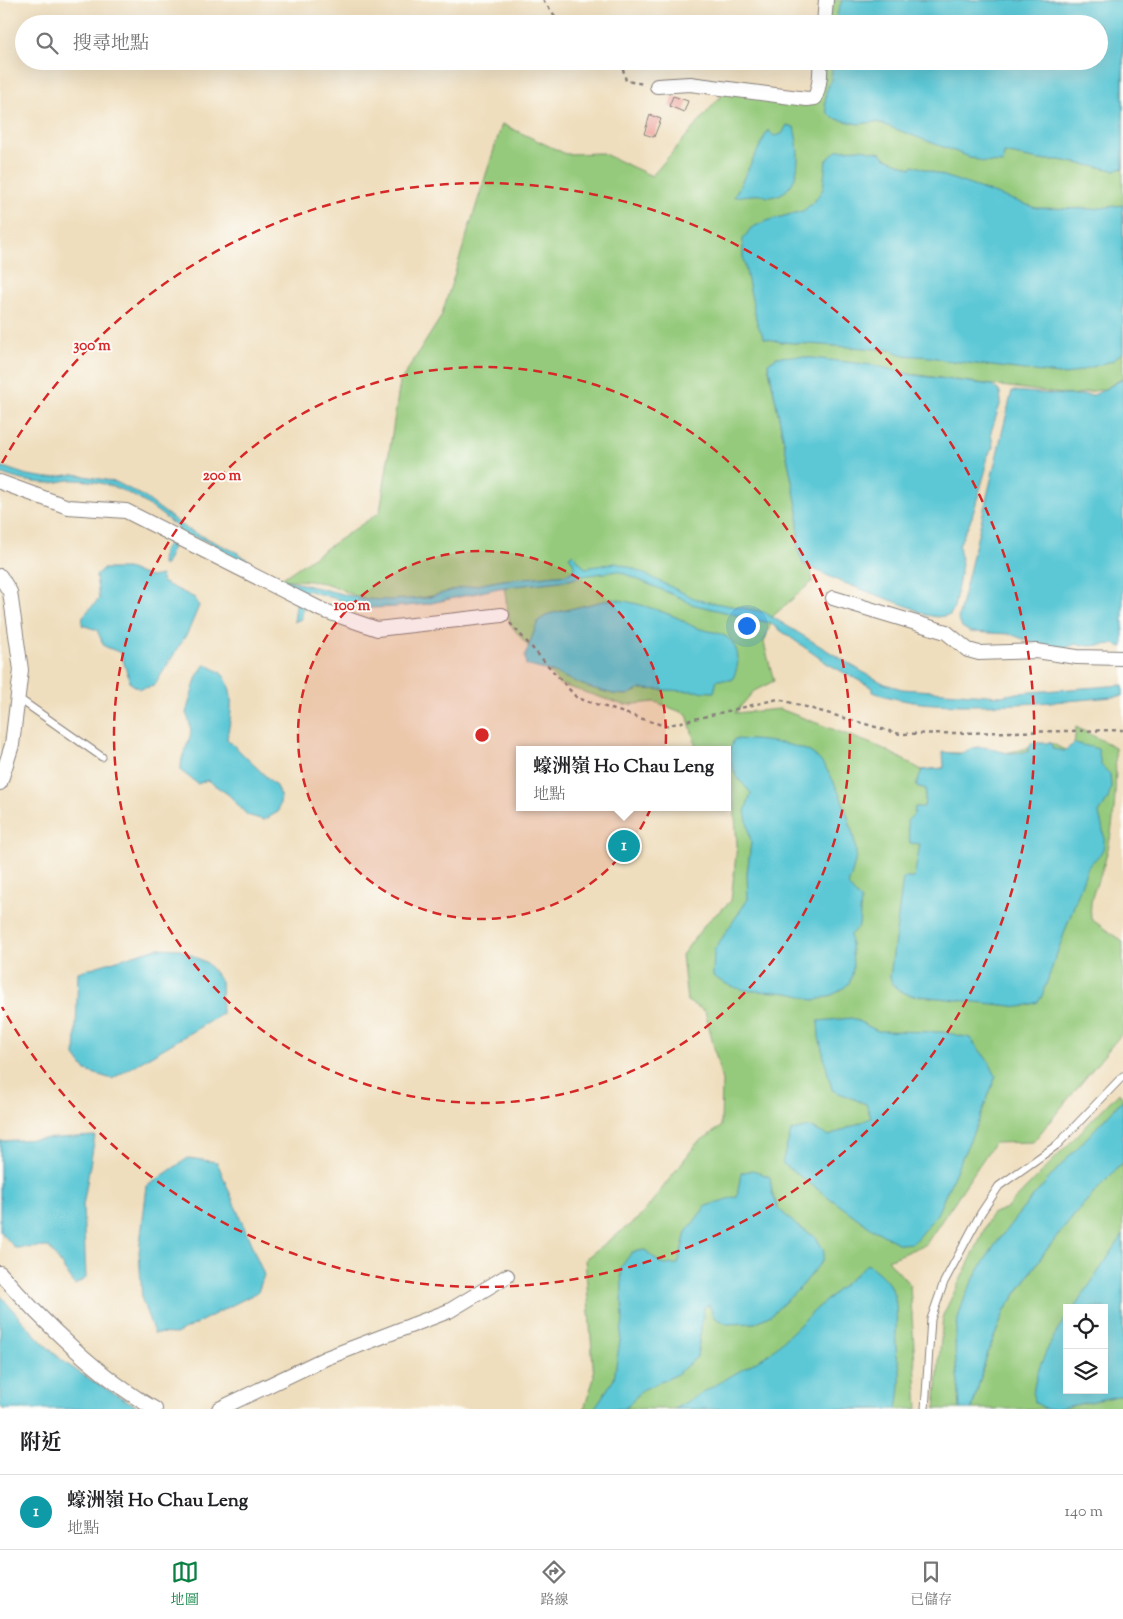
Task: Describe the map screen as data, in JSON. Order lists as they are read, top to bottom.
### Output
{
  "page": {
    "search": "搜尋地點",
    "popup": ["蠔洲嶺 Ho Chau Leng", "地點"],
    "pins": "1",
    "heading": "附近",
    "list": [
      {
        "mark": "1",
        "name": "蠔洲嶺 Ho Chau Leng",
        "note": "地點",
        "value": "140 m"
      }
    ],
    "nav": ["地圖", "路線", "已儲存"]
  },
  "rings": ["300 m", "200 m", "100 m"]
}
